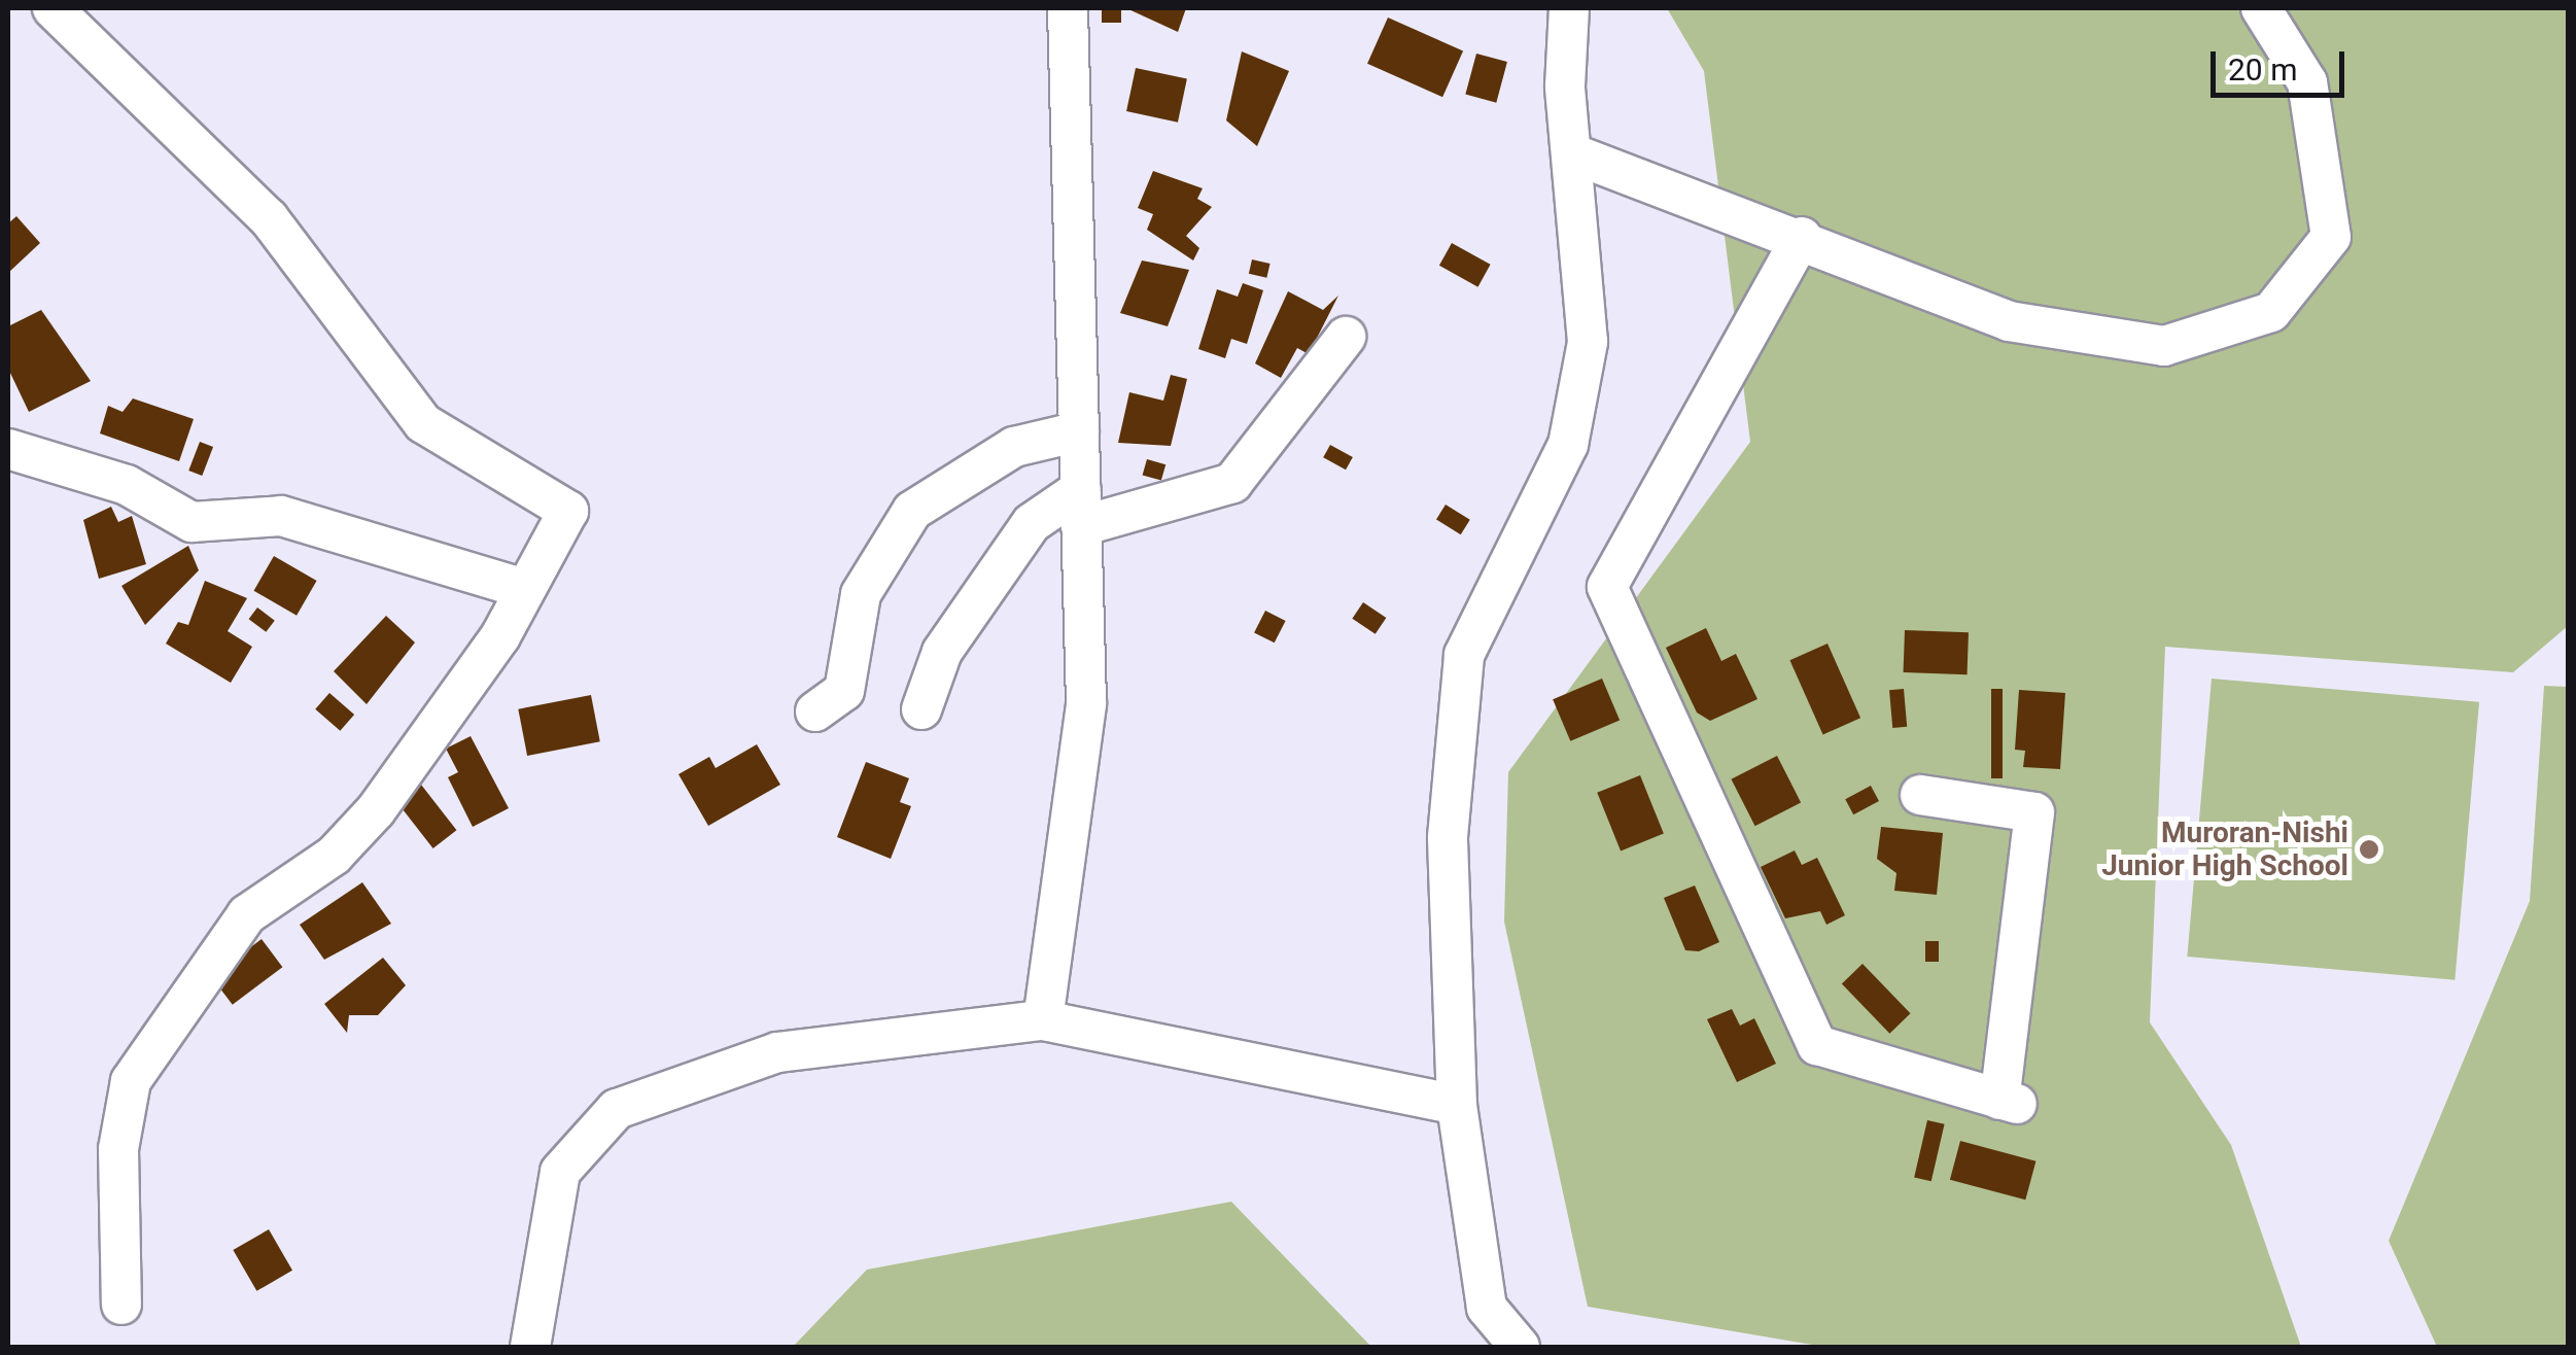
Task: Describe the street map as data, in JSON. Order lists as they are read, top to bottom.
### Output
{
  "places": ["Muroran-Nishi Junior High School"],
  "scale_bar": "20 m"
}
